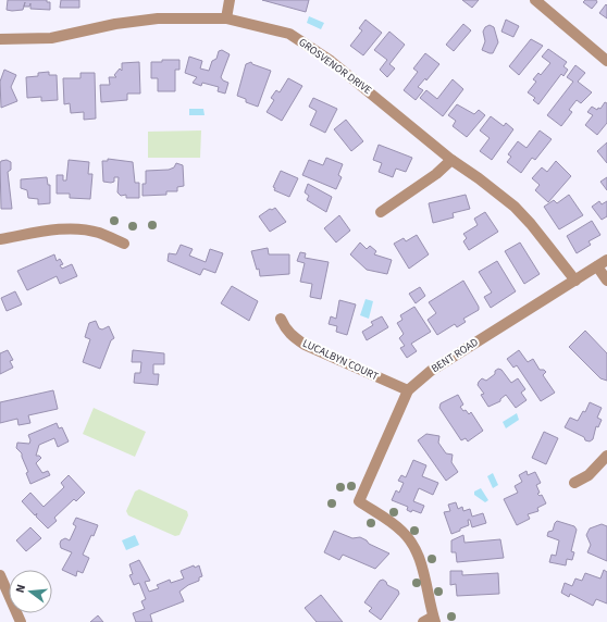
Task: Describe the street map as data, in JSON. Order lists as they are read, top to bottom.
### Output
{
  "streets": {
    "street": ["GROSVENOR DRIVE", "BENT ROAD", "LUCALBYN COURT"]
  },
  "crossings": [
    ["GROSVENOR DRIVE", "BENT ROAD"],
    ["BENT ROAD", "LUCALBYN COURT"]
  ],
  "north": "left"
}
